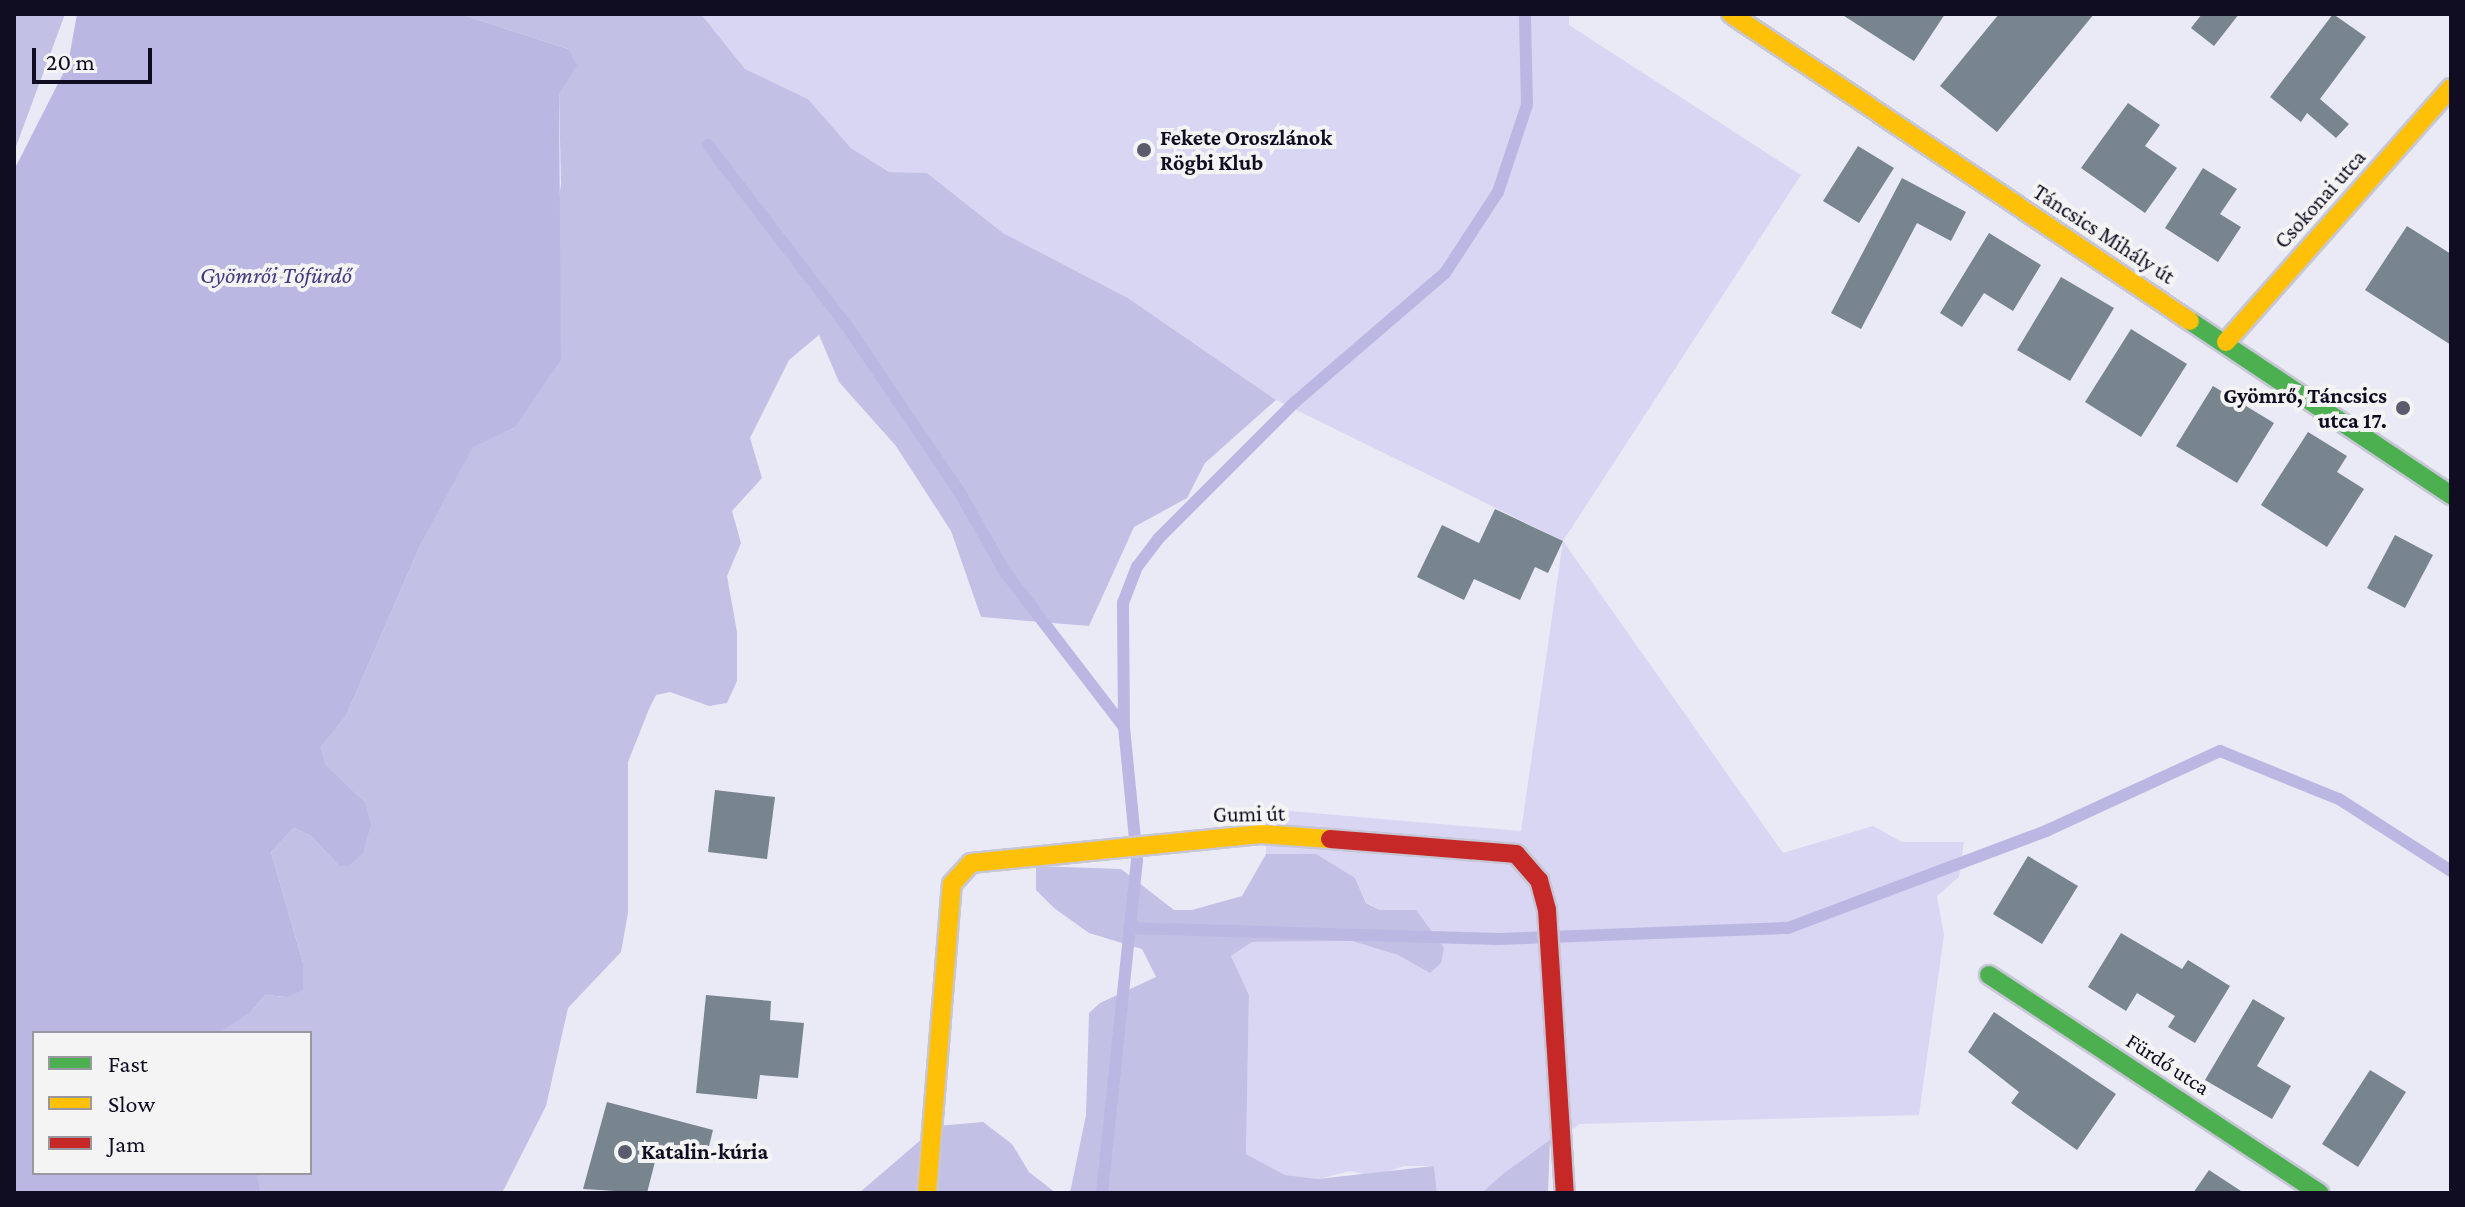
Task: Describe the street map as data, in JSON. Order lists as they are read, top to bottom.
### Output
{
  "streets": {
    "street": [
      "Csokonai utca",
      "Táncsics Mihály út",
      "Gumi út",
      "Fürdő utca"
    ]
  },
  "crossings": [
    ["Csokonai utca", "Táncsics Mihály út"]
  ],
  "water": ["Gyömrői Tófürdő"],
  "places": ["Fekete Oroszlánok Rögbi Klub", "Gyömrő, Táncsics utca 17.", "Katalin-kúria"],
  "legend": ["Fast", "Slow", "Jam"],
  "scale_bar": "20 m"
}
